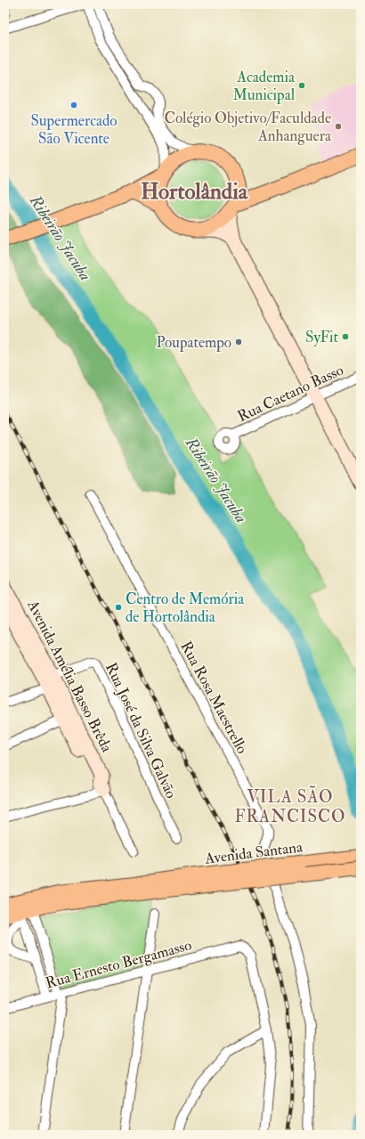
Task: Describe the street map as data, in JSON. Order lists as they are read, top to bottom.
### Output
{
  "streets": {
    "main road": ["Avenida Santana"],
    "street": [
      "Rua Caetano Basso",
      "Avenida Amélia Basso Brêda",
      "Rua Rosa Maestrello",
      "Rua José da Silva Galvão",
      "Rua Ernesto Bergamasso"
    ]
  },
  "crossings": [
    ["Avenida Amélia Basso Brêda", "Rua José da Silva Galvão"]
  ],
  "districts": ["Hortolândia", "VILA SÃO FRANCISCO"],
  "water": ["Ribeirão Jacuba"],
  "places": [
    "Academia Municipal",
    "Supermercado São Vicente",
    "Colégio Objetivo/Faculdade Anhanguera",
    "SyFit",
    "Poupatempo",
    "Centro de Memória de Hortolândia"
  ]
}
